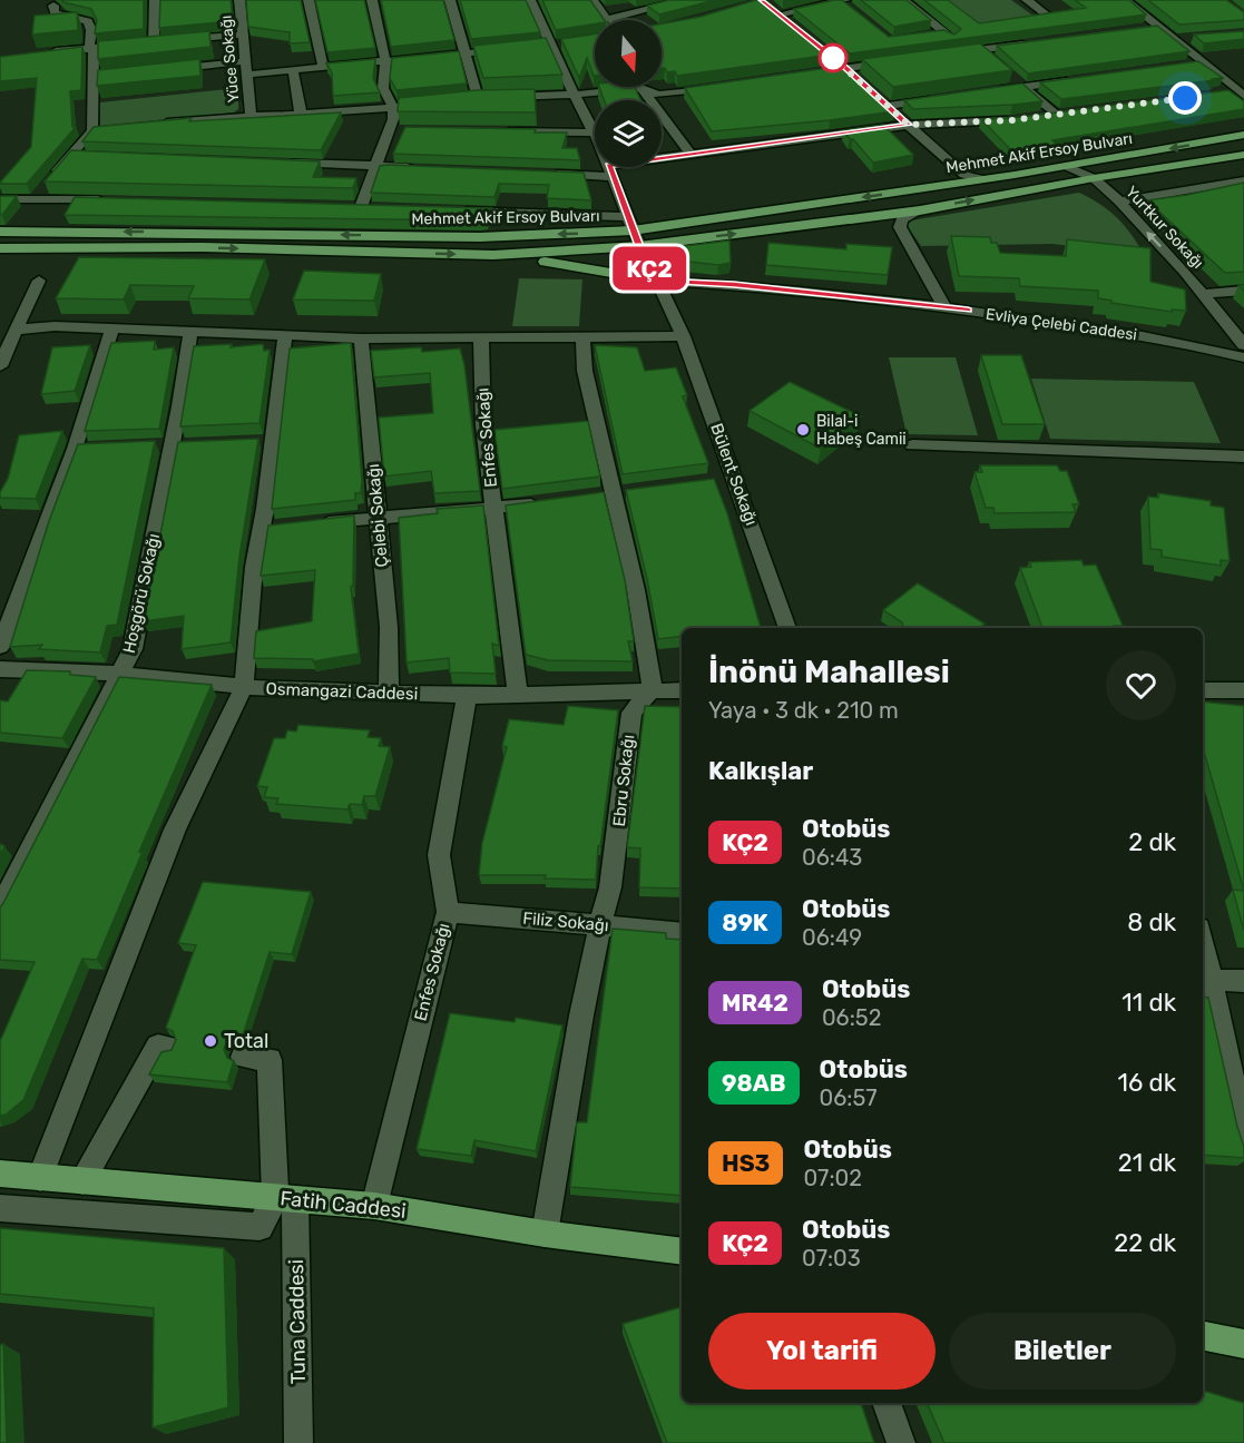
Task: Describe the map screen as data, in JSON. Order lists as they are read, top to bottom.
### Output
{
  "streets": {
    "main road": ["Mehmet Akif Ersoy Bulvarı", "Fatih Caddesi"],
    "street": [
      "Yüce Sokağı",
      "Yurtkur Sokağı",
      "Evliya Çelebi Caddesi",
      "Enfes Sokağı",
      "Bülent Sokağı",
      "Çelebi Sokağı",
      "Hoşgörü Sokağı",
      "Osmangazi Caddesi",
      "Ebru Sokağı",
      "Filiz Sokağı",
      "Tuna Caddesi"
    ]
  },
  "crossings": [
    ["Mehmet Akif Ersoy Bulvarı", "Yurtkur Sokağı"],
    ["Mehmet Akif Ersoy Bulvarı", "Bülent Sokağı"],
    ["Yurtkur Sokağı", "Evliya Çelebi Caddesi"],
    ["Evliya Çelebi Caddesi", "Bülent Sokağı"],
    ["Enfes Sokağı", "Osmangazi Caddesi"],
    ["Enfes Sokağı", "Filiz Sokağı"],
    ["Enfes Sokağı", "Fatih Caddesi"],
    ["Çelebi Sokağı", "Osmangazi Caddesi"],
    ["Hoşgörü Sokağı", "Osmangazi Caddesi"],
    ["Osmangazi Caddesi", "Ebru Sokağı"],
    ["Ebru Sokağı", "Filiz Sokağı"],
    ["Ebru Sokağı", "Fatih Caddesi"],
    ["Fatih Caddesi", "Tuna Caddesi"]
  ],
  "one_way": ["Yurtkur Sokağı"],
  "places": ["Bilal-i Habeş Camii", "Total"],
  "lines": ["bus line KÇ2"],
  "north": "bottom",
  "page": {
    "on_map": "KÇ2",
    "heading": [
      ["İnönü Mahallesi", "Yaya · 3 dk · 210 m"],
      "Kalkışlar"
    ],
    "list": [
      {
        "mark": "KÇ2",
        "name": "Otobüs",
        "note": "06:43",
        "value": "2 dk"
      },
      {
        "mark": "89K",
        "name": "Otobüs",
        "note": "06:49",
        "value": "8 dk"
      },
      {
        "mark": "MR42",
        "name": "Otobüs",
        "note": "06:52",
        "value": "11 dk"
      },
      {
        "mark": "98AB",
        "name": "Otobüs",
        "note": "06:57",
        "value": "16 dk"
      },
      {
        "mark": "HS3",
        "name": "Otobüs",
        "note": "07:02",
        "value": "21 dk"
      },
      {
        "mark": "KÇ2",
        "name": "Otobüs",
        "note": "07:03",
        "value": "22 dk"
      }
    ],
    "buttons": ["Yol tarifi", "Biletler"]
  }
}
